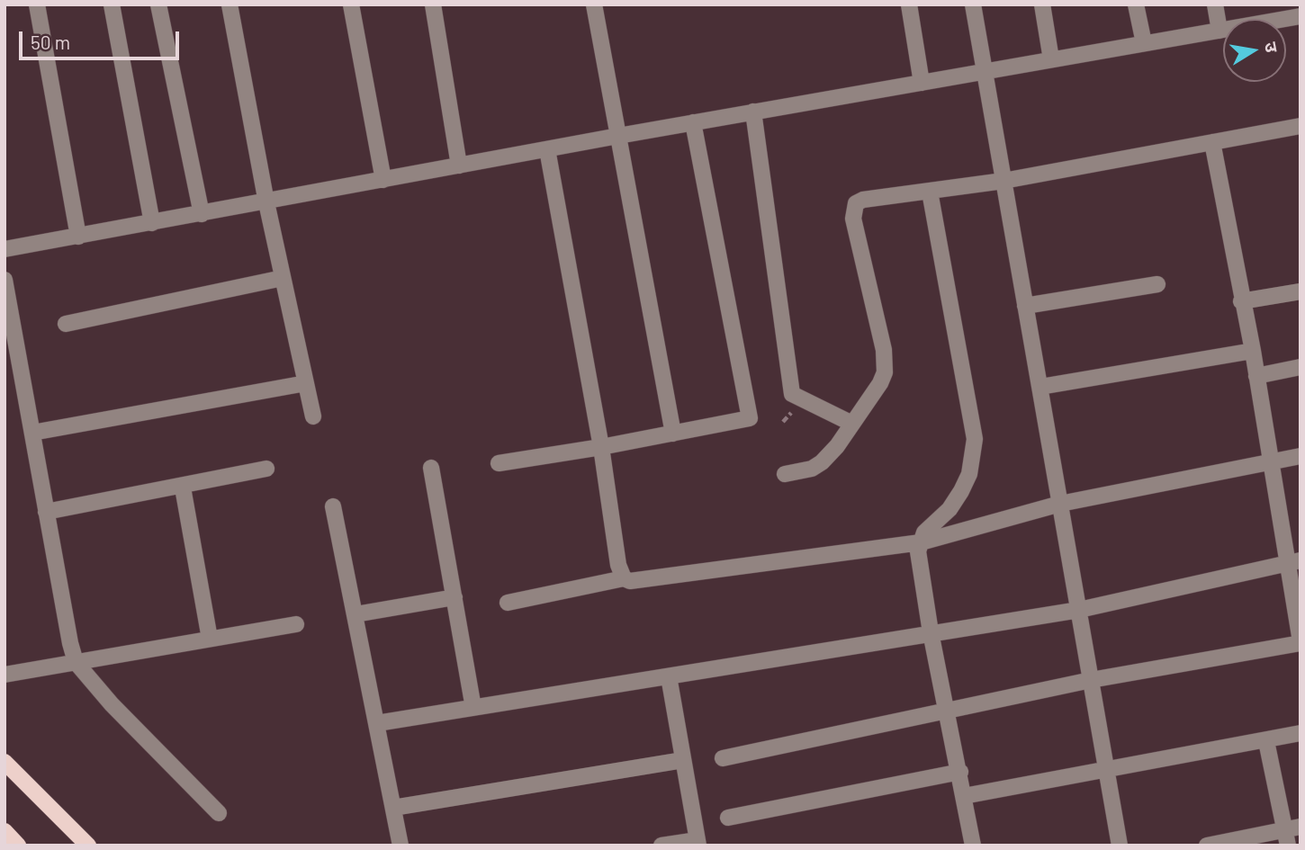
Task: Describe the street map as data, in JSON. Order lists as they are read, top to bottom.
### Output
{
  "scale_bar": "50 m",
  "north": "right"
}
